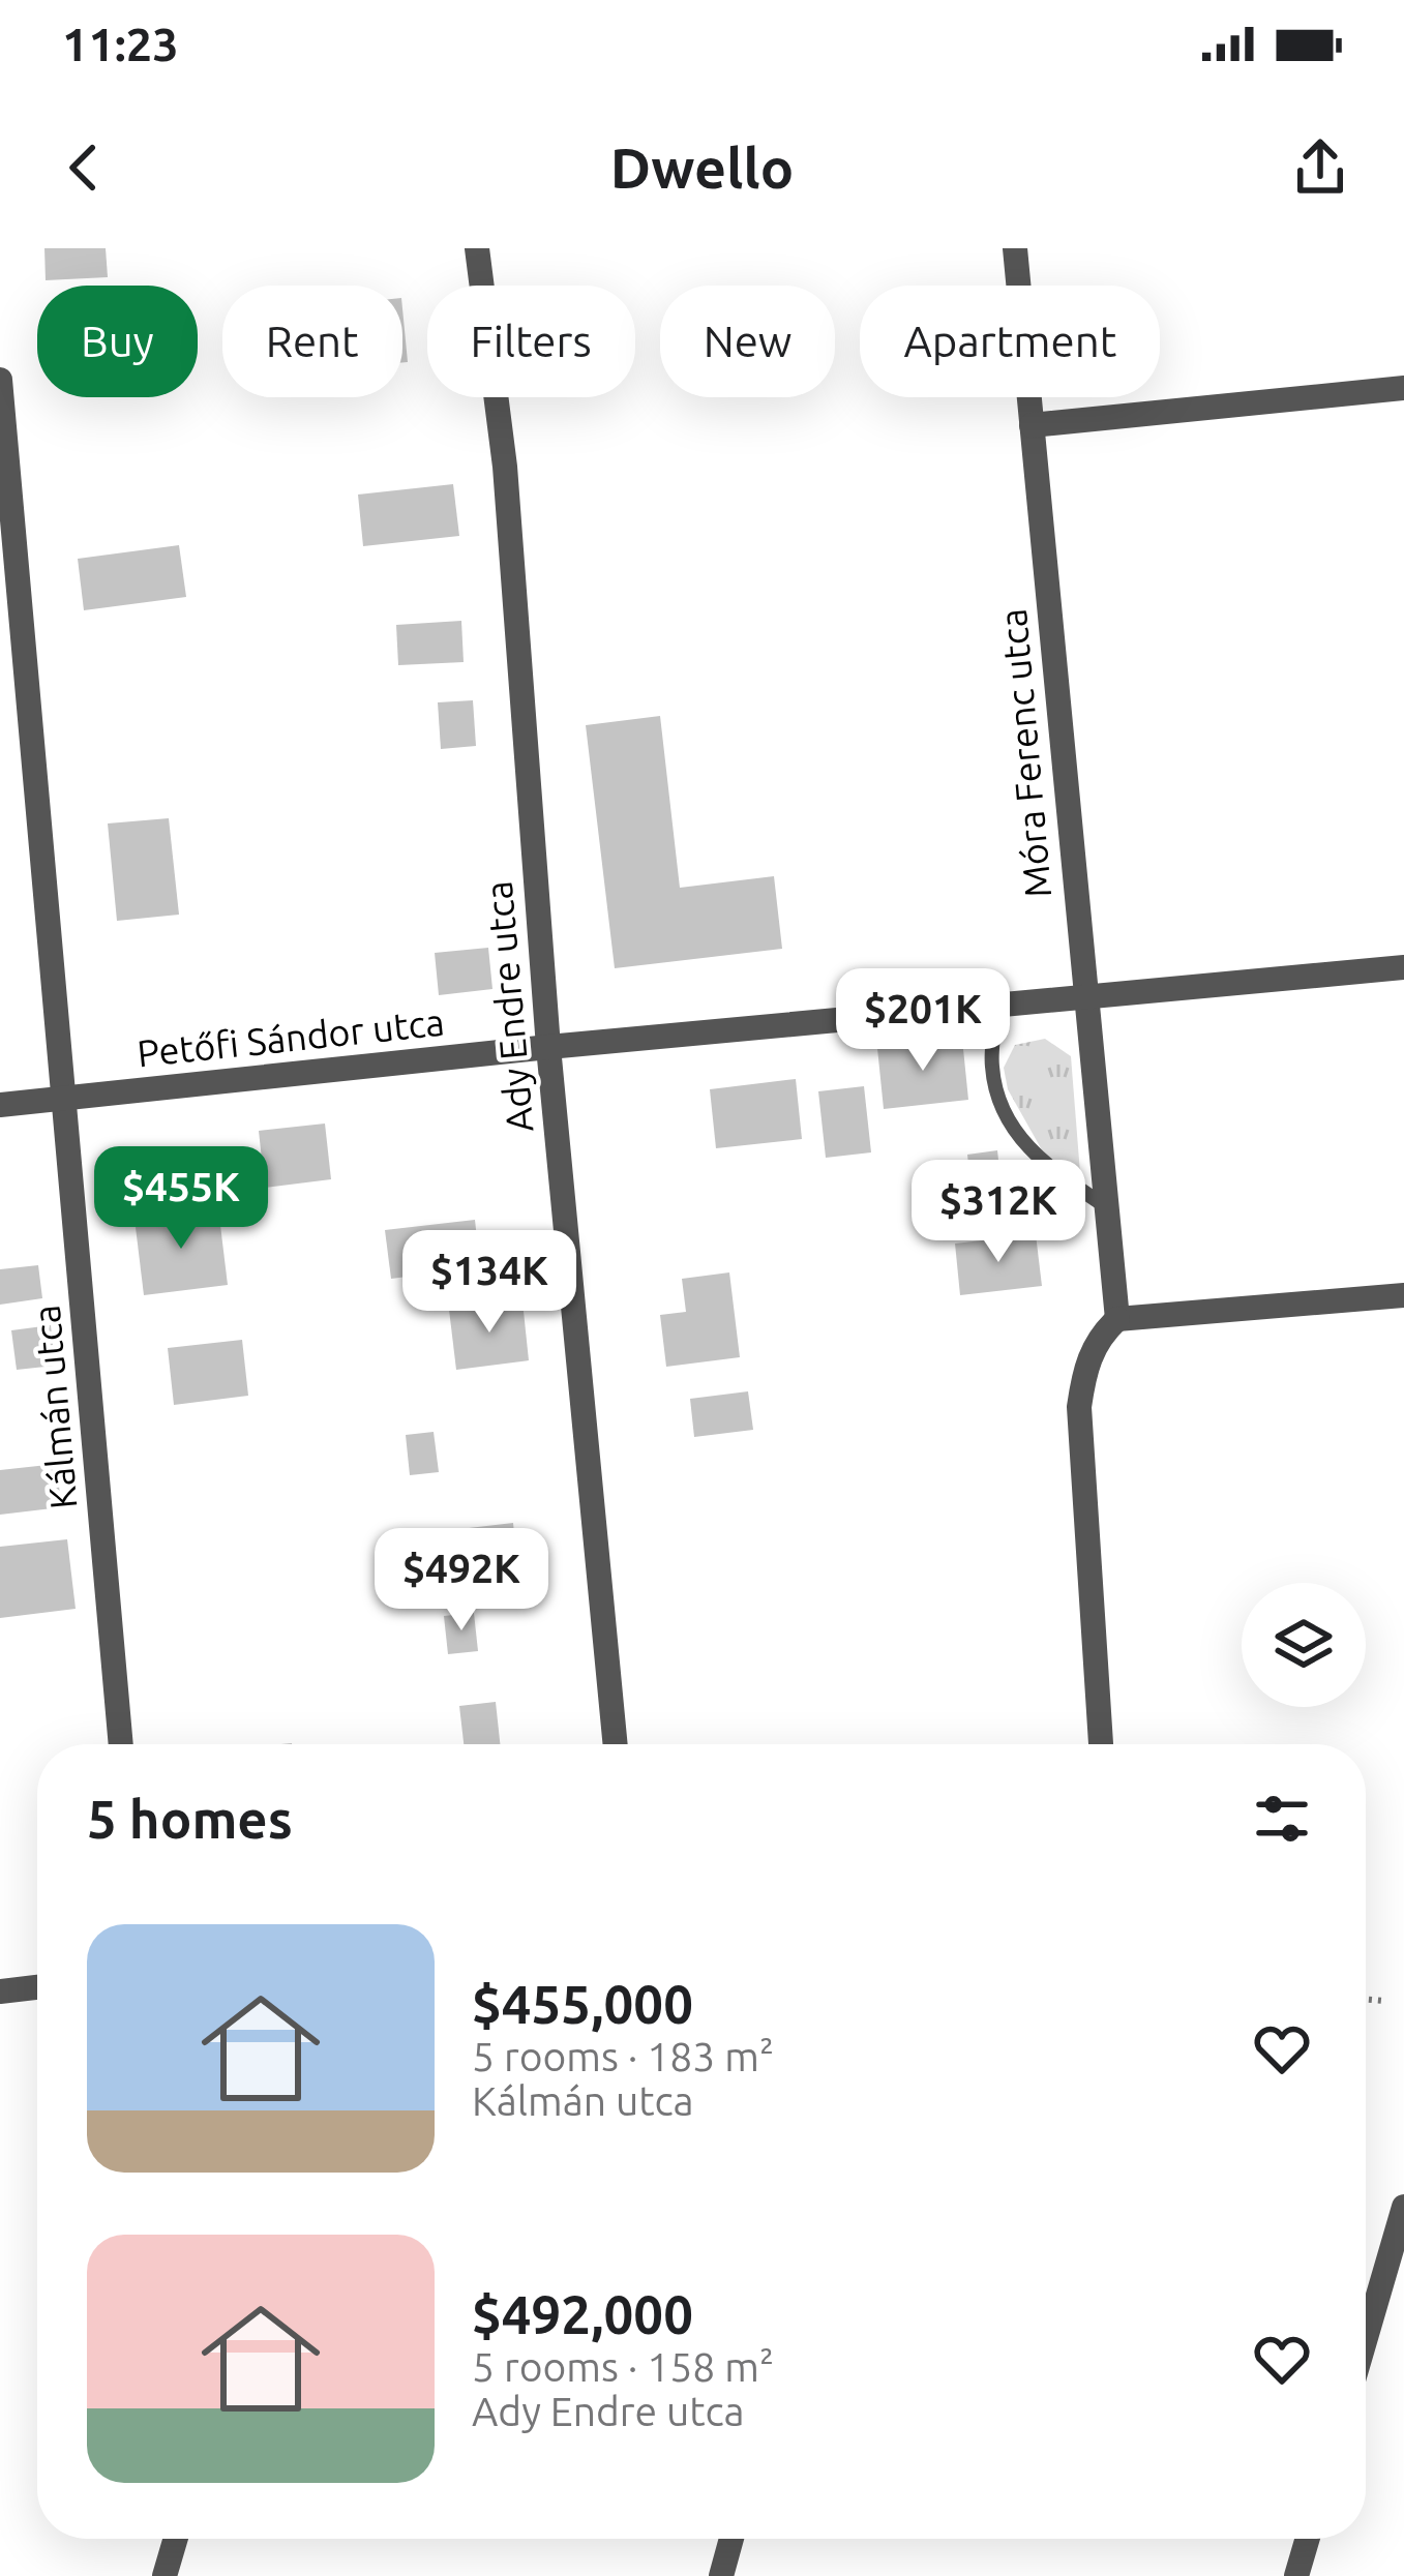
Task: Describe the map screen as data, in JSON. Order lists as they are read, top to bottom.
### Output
{
  "streets": {
    "street": [
      "Móra Ferenc utca",
      "Ady Endre utca",
      "Petőfi Sándor utca",
      "Kálmán utca"
    ]
  },
  "crossings": [
    ["Móra Ferenc utca", "Petőfi Sándor utca"],
    ["Ady Endre utca", "Petőfi Sándor utca"],
    ["Petőfi Sándor utca", "Kálmán utca"]
  ],
  "page": {
    "status": "11:23",
    "header": "Dwello",
    "chip": [
      "Buy",
      "Rent",
      "Filters",
      "New",
      "Apartment"
    ],
    "price": [
      "$201K",
      "$455K",
      "$312K",
      "$134K",
      "$492K"
    ],
    "heading": "5 homes",
    "list": [
      {
        "name": "$455,000",
        "note": "5 rooms · 183 m² · Kálmán utca"
      },
      {
        "name": "$492,000",
        "note": "5 rooms · 158 m² · Ady Endre utca"
      }
    ]
  }
}
